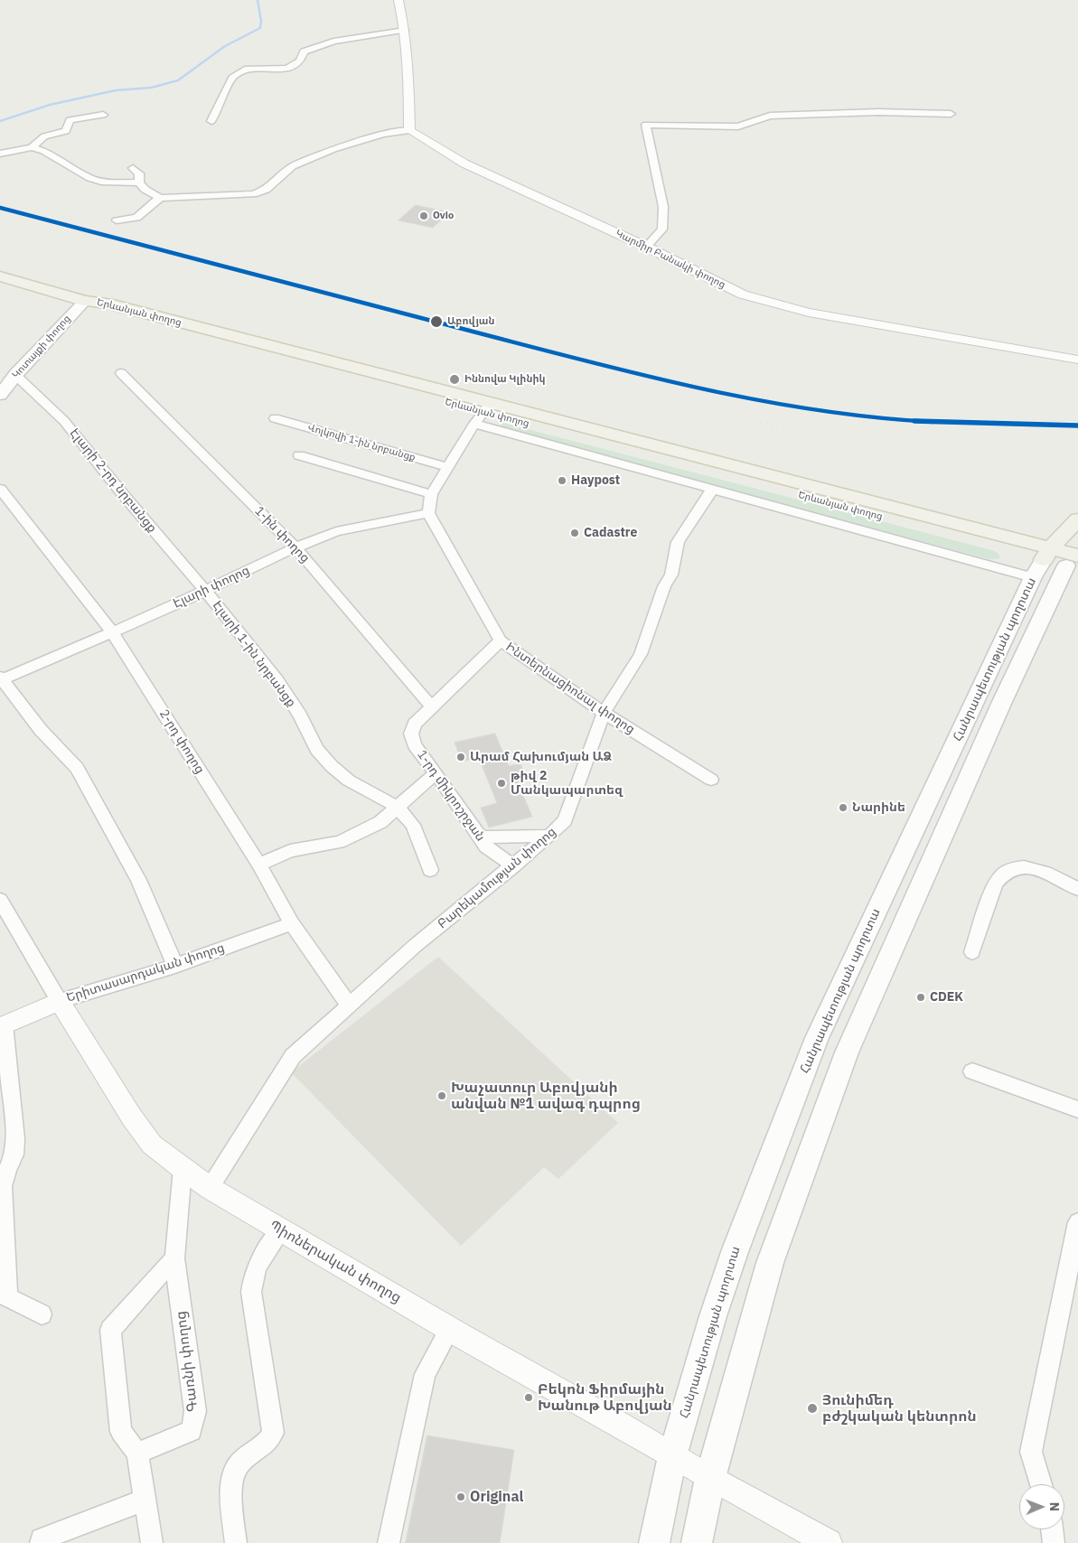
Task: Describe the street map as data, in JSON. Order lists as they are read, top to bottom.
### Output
{
  "streets": {
    "main road": ["Երևանյան փողոց", "Կոտայքի փողոց", "Հանրապետության պողոտա"],
    "street": [
      "Կարմիր Բանակի փողոց",
      "Վոլկովի 1-ին նրբանցք",
      "Էլարի 2-րդ նրբանցք",
      "1-ին փողոց",
      "Էլարի փողոց",
      "Էլարի 1-ին նրբանցք",
      "Ինտերնացիոնալ փողոց",
      "2-րդ փողոց",
      "1-րդ միկրոշրջան",
      "Բարեկամության փողոց",
      "Երիտասարդական փողոց",
      "Պիոներական փողոց",
      "Գառնի փողոց"
    ]
  },
  "crossings": [
    ["Երևանյան փողոց", "Կոտայքի փողոց"],
    ["Երևանյան փողոց", "Հանրապետության պողոտա"],
    ["Կոտայքի փողոց", "Էլարի 2-րդ նրբանցք"],
    ["Էլարի 2-րդ նրբանցք", "Էլարի փողոց"],
    ["Էլարի 2-րդ նրբանցք", "Էլարի 1-ին նրբանցք"],
    ["1-ին փողոց", "Էլարի փողոց"],
    ["1-ին փողոց", "1-րդ միկրոշրջան"],
    ["Էլարի փողոց", "Էլարի 1-ին նրբանցք"],
    ["Էլարի փողոց", "Ինտերնացիոնալ փողոց"],
    ["Էլարի փողոց", "2-րդ փողոց"],
    ["Հանրապետության պողոտա", "Պիոներական փողոց"],
    ["Ինտերնացիոնալ փողոց", "1-րդ միկրոշրջան"],
    ["Ինտերնացիոնալ փողոց", "Բարեկամության փողոց"],
    ["2-րդ փողոց", "Բարեկամության փողոց"],
    ["2-րդ փողոց", "Երիտասարդական փողոց"],
    ["1-րդ միկրոշրջան", "Բարեկամության փողոց"],
    ["Բարեկամության փողոց", "Պիոներական փողոց"],
    ["Երիտասարդական փողոց", "Պիոներական փողոց"],
    ["Պիոներական փողոց", "Գառնի փողոց"]
  ],
  "places": [
    "Ovio",
    "Աբովյան",
    "Իննովա Կլինիկ",
    "Haypost",
    "Cadastre",
    "Արամ Հախումյան ԱՁ",
    "թիվ 2 Մանկապարտեզ",
    "Նարինե",
    "CDEK",
    "Խաչատուր Աբովյանի անվան №1 ավագ դպրոց",
    "Բեկոն Ֆիրմային Խանութ Աբովյան",
    "Յունիմեդ բժշկական կենտրոն",
    "Original"
  ],
  "north": "right"
}
